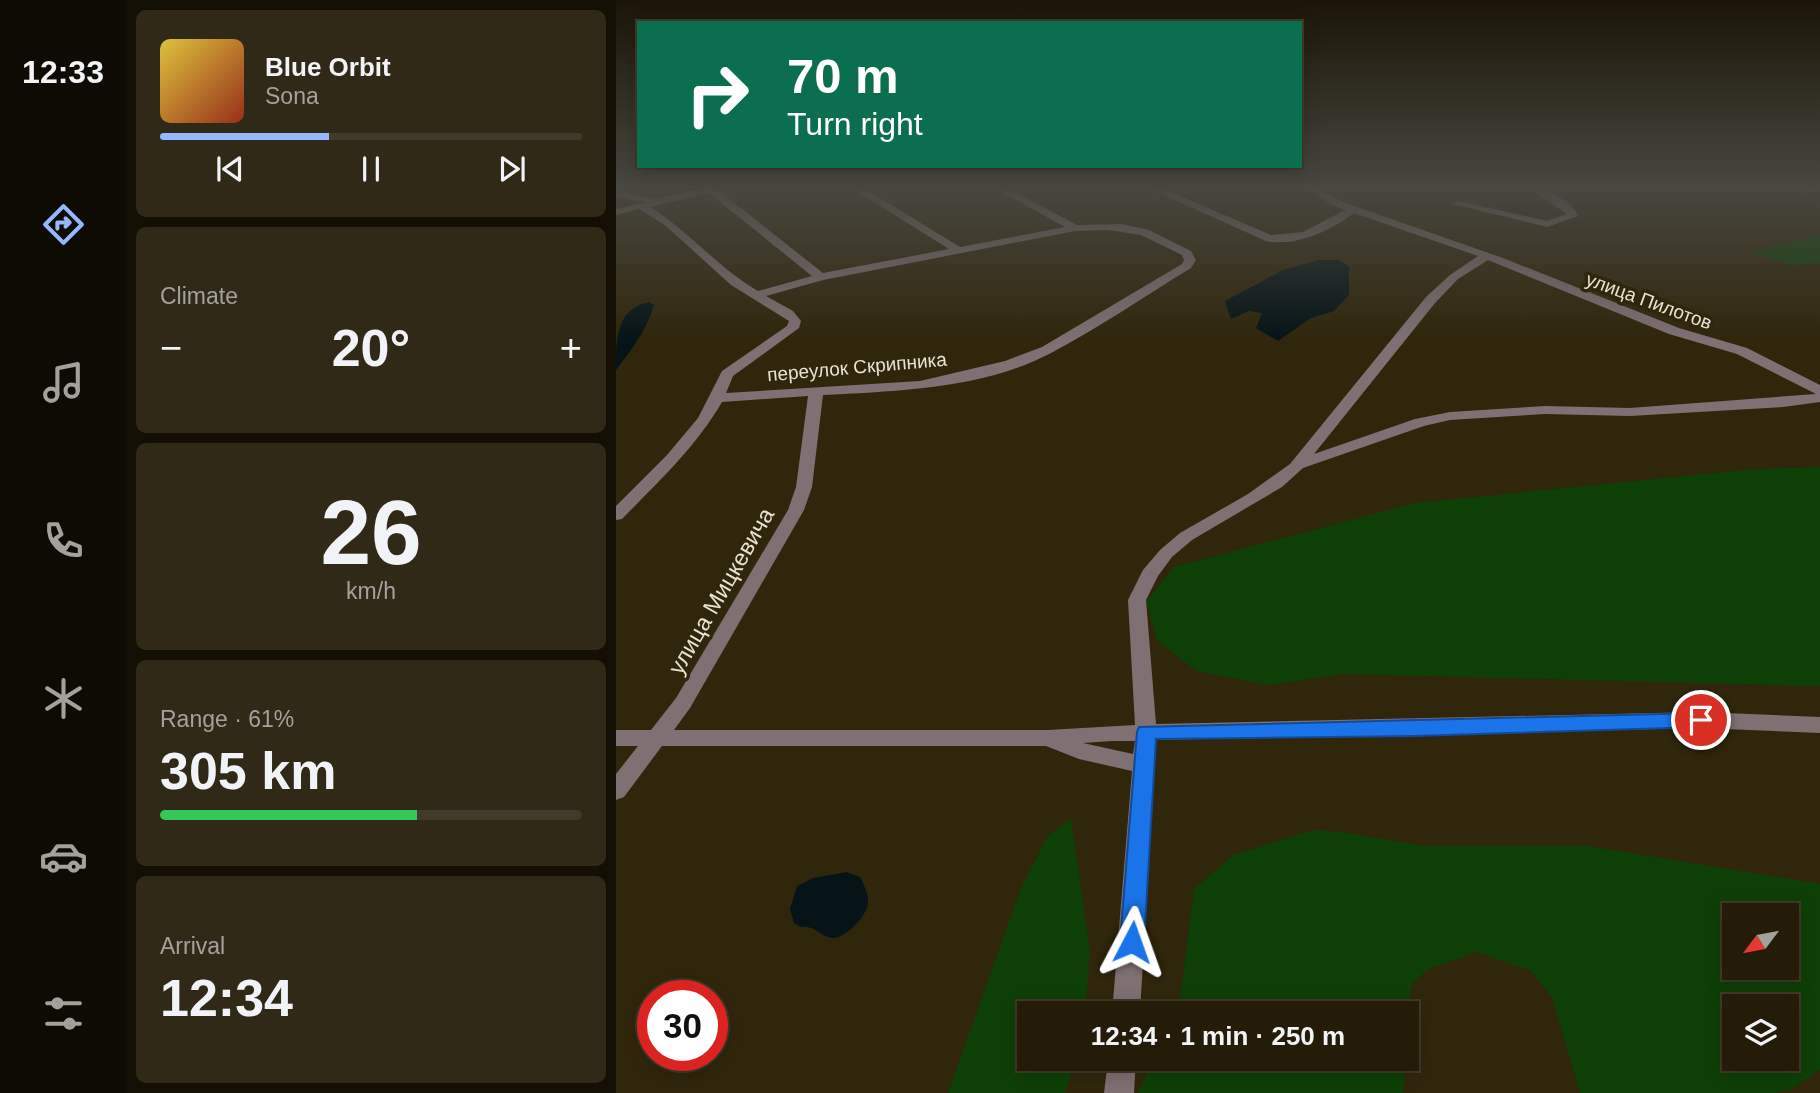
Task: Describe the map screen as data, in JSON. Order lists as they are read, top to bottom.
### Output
{
  "streets": {
    "street": ["улица Пилотов", "переулок Скрипника", "улица Мицкевича"]
  },
  "crossings": [
    ["переулок Скрипника", "улица Мицкевича"]
  ],
  "north": "bottom left",
  "page": {
    "tabs": "12:33",
    "turn": ["70 m", "Turn right"],
    "song": ["Blue Orbit", "Sona"],
    "tile": [
      "Climate",
      ["26", "km/h"],
      ["Range · 61%", "305 km"],
      ["Arrival", "12:34"]
    ],
    "heat": ["−", "20°", "+"],
    "limit": "30",
    "trip": "12:34 · 1 min · 250 m"
  }
}
